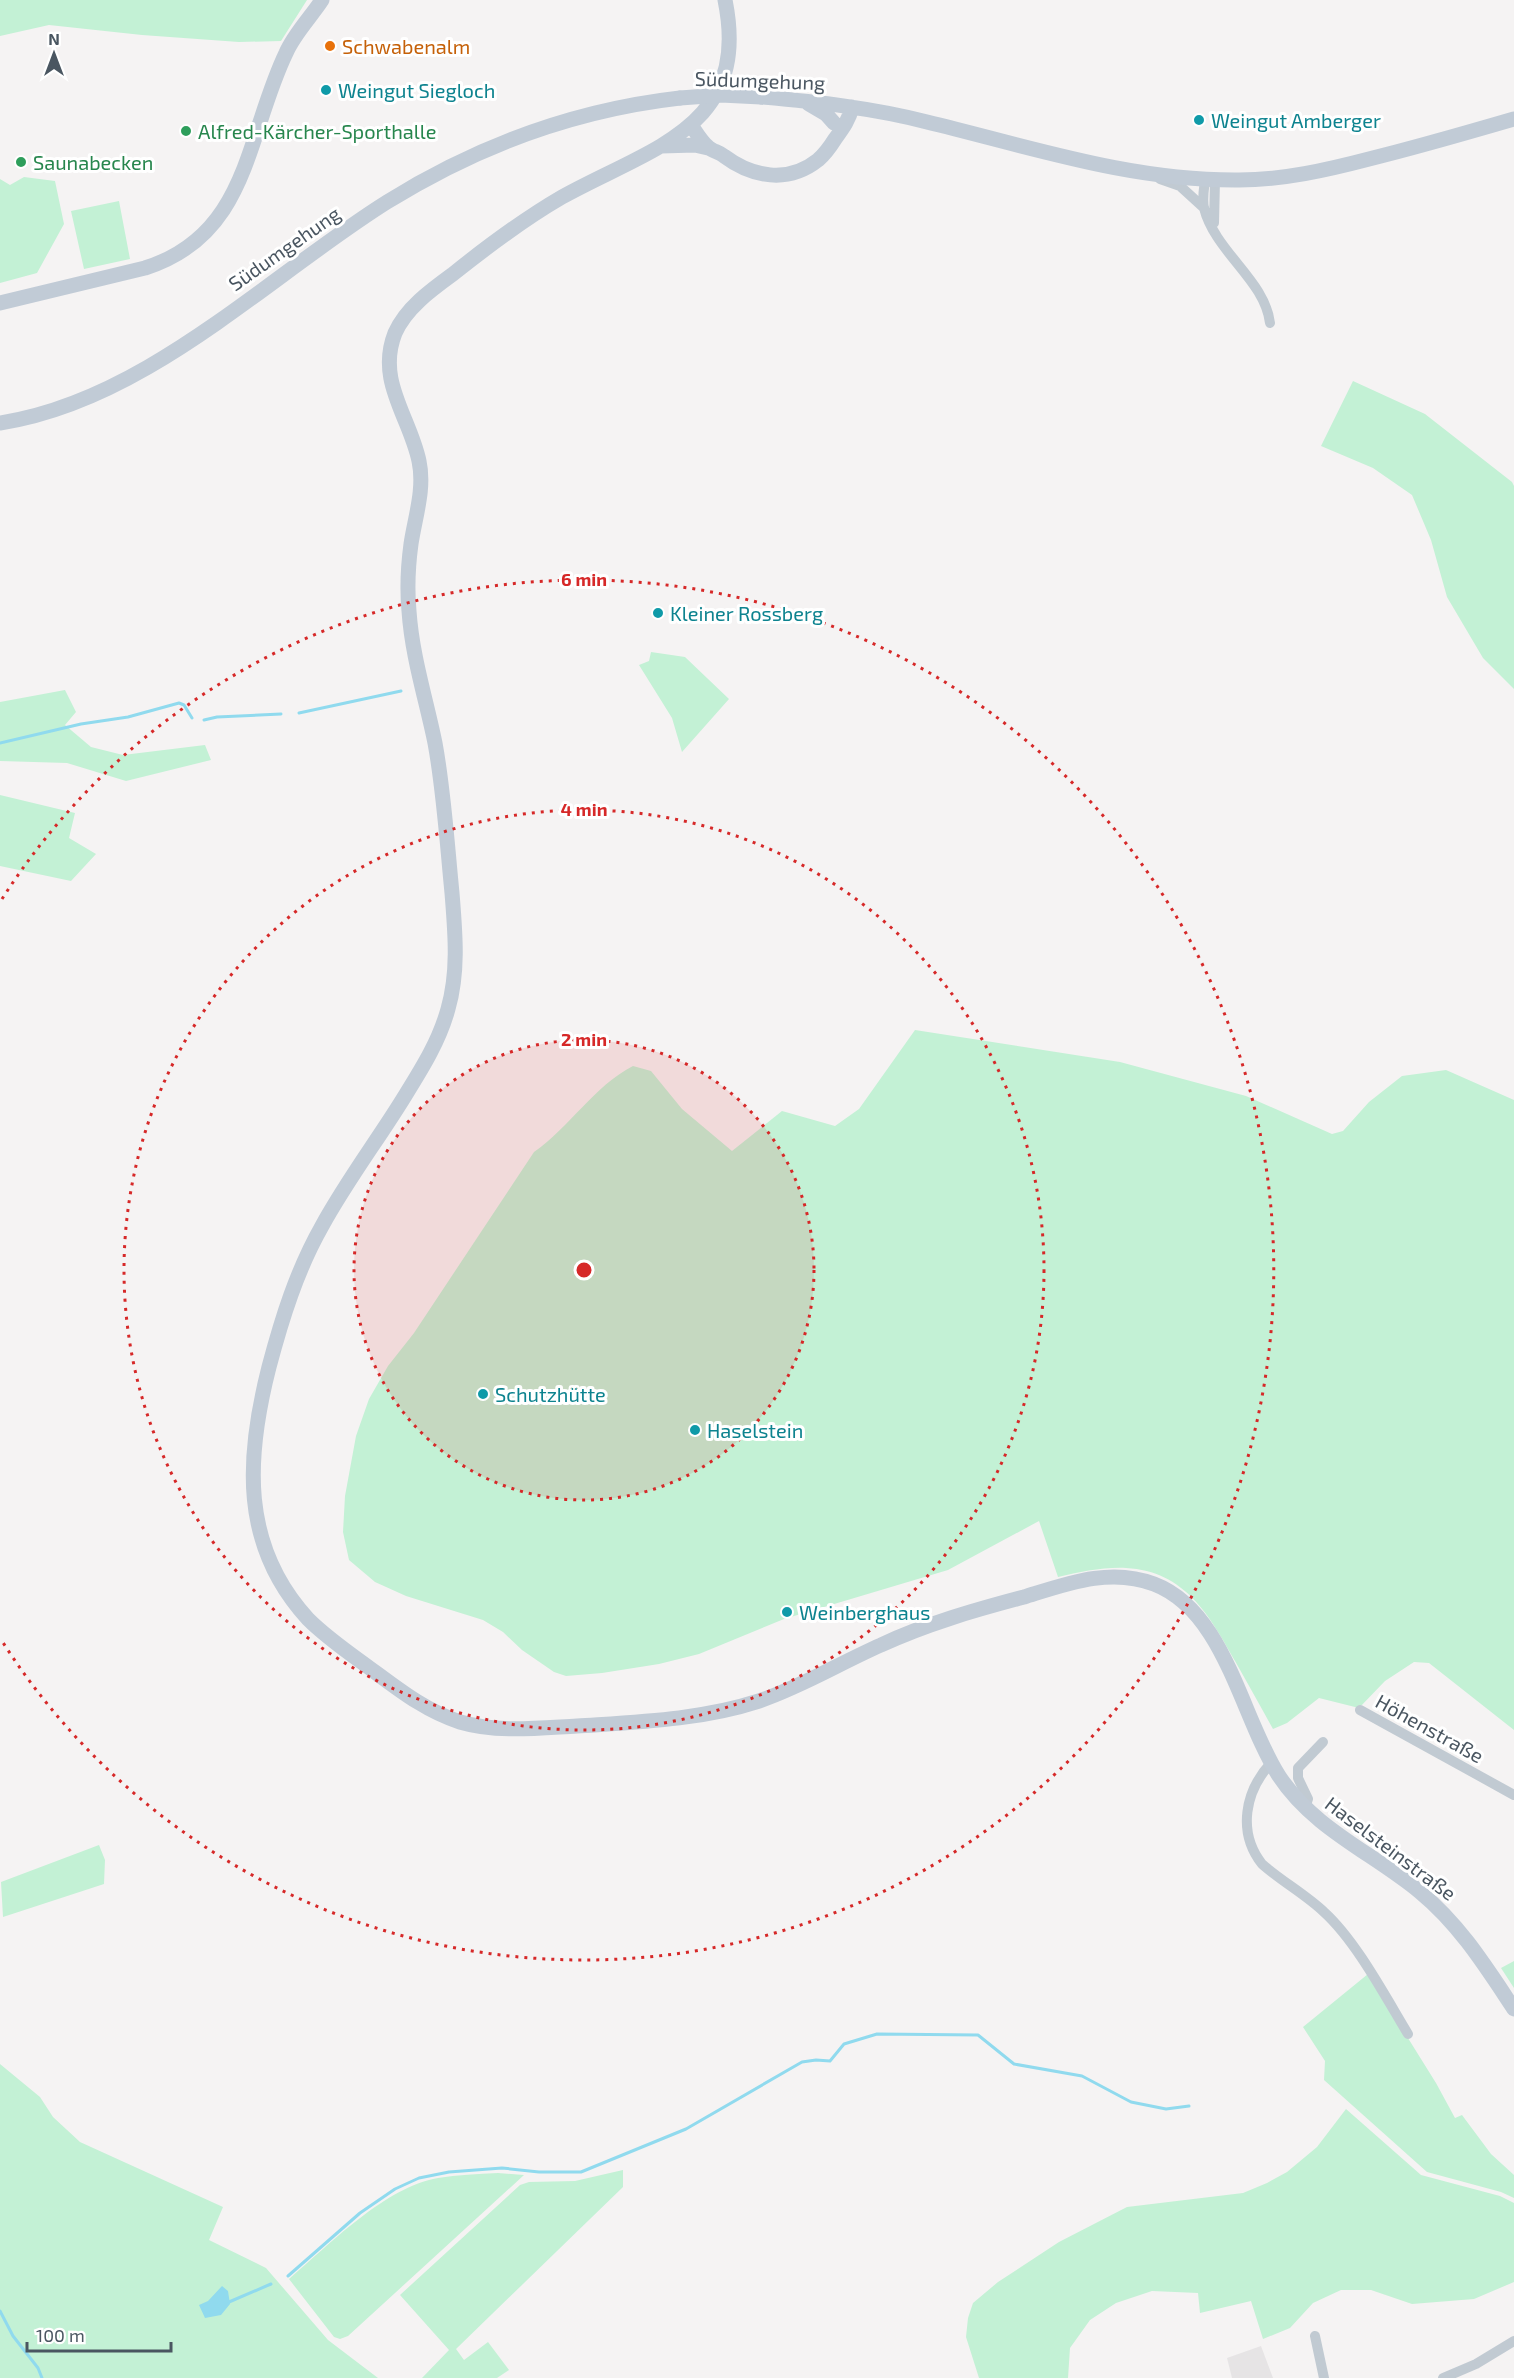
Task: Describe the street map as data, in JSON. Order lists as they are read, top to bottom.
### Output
{
  "streets": {
    "street": ["Südumgehung", "Höhenstraße", "Haselsteinstraße"]
  },
  "places": [
    "Schwabenalm",
    "Weingut Siegloch",
    "Weingut Amberger",
    "Alfred-Kärcher-Sporthalle",
    "Saunabecken",
    "Kleiner Rossberg",
    "Schutzhütte",
    "Haselstein",
    "Weinberghaus"
  ],
  "scale_bar": "100 m",
  "north": "top",
  "rings": ["6 min", "4 min", "2 min"]
}
